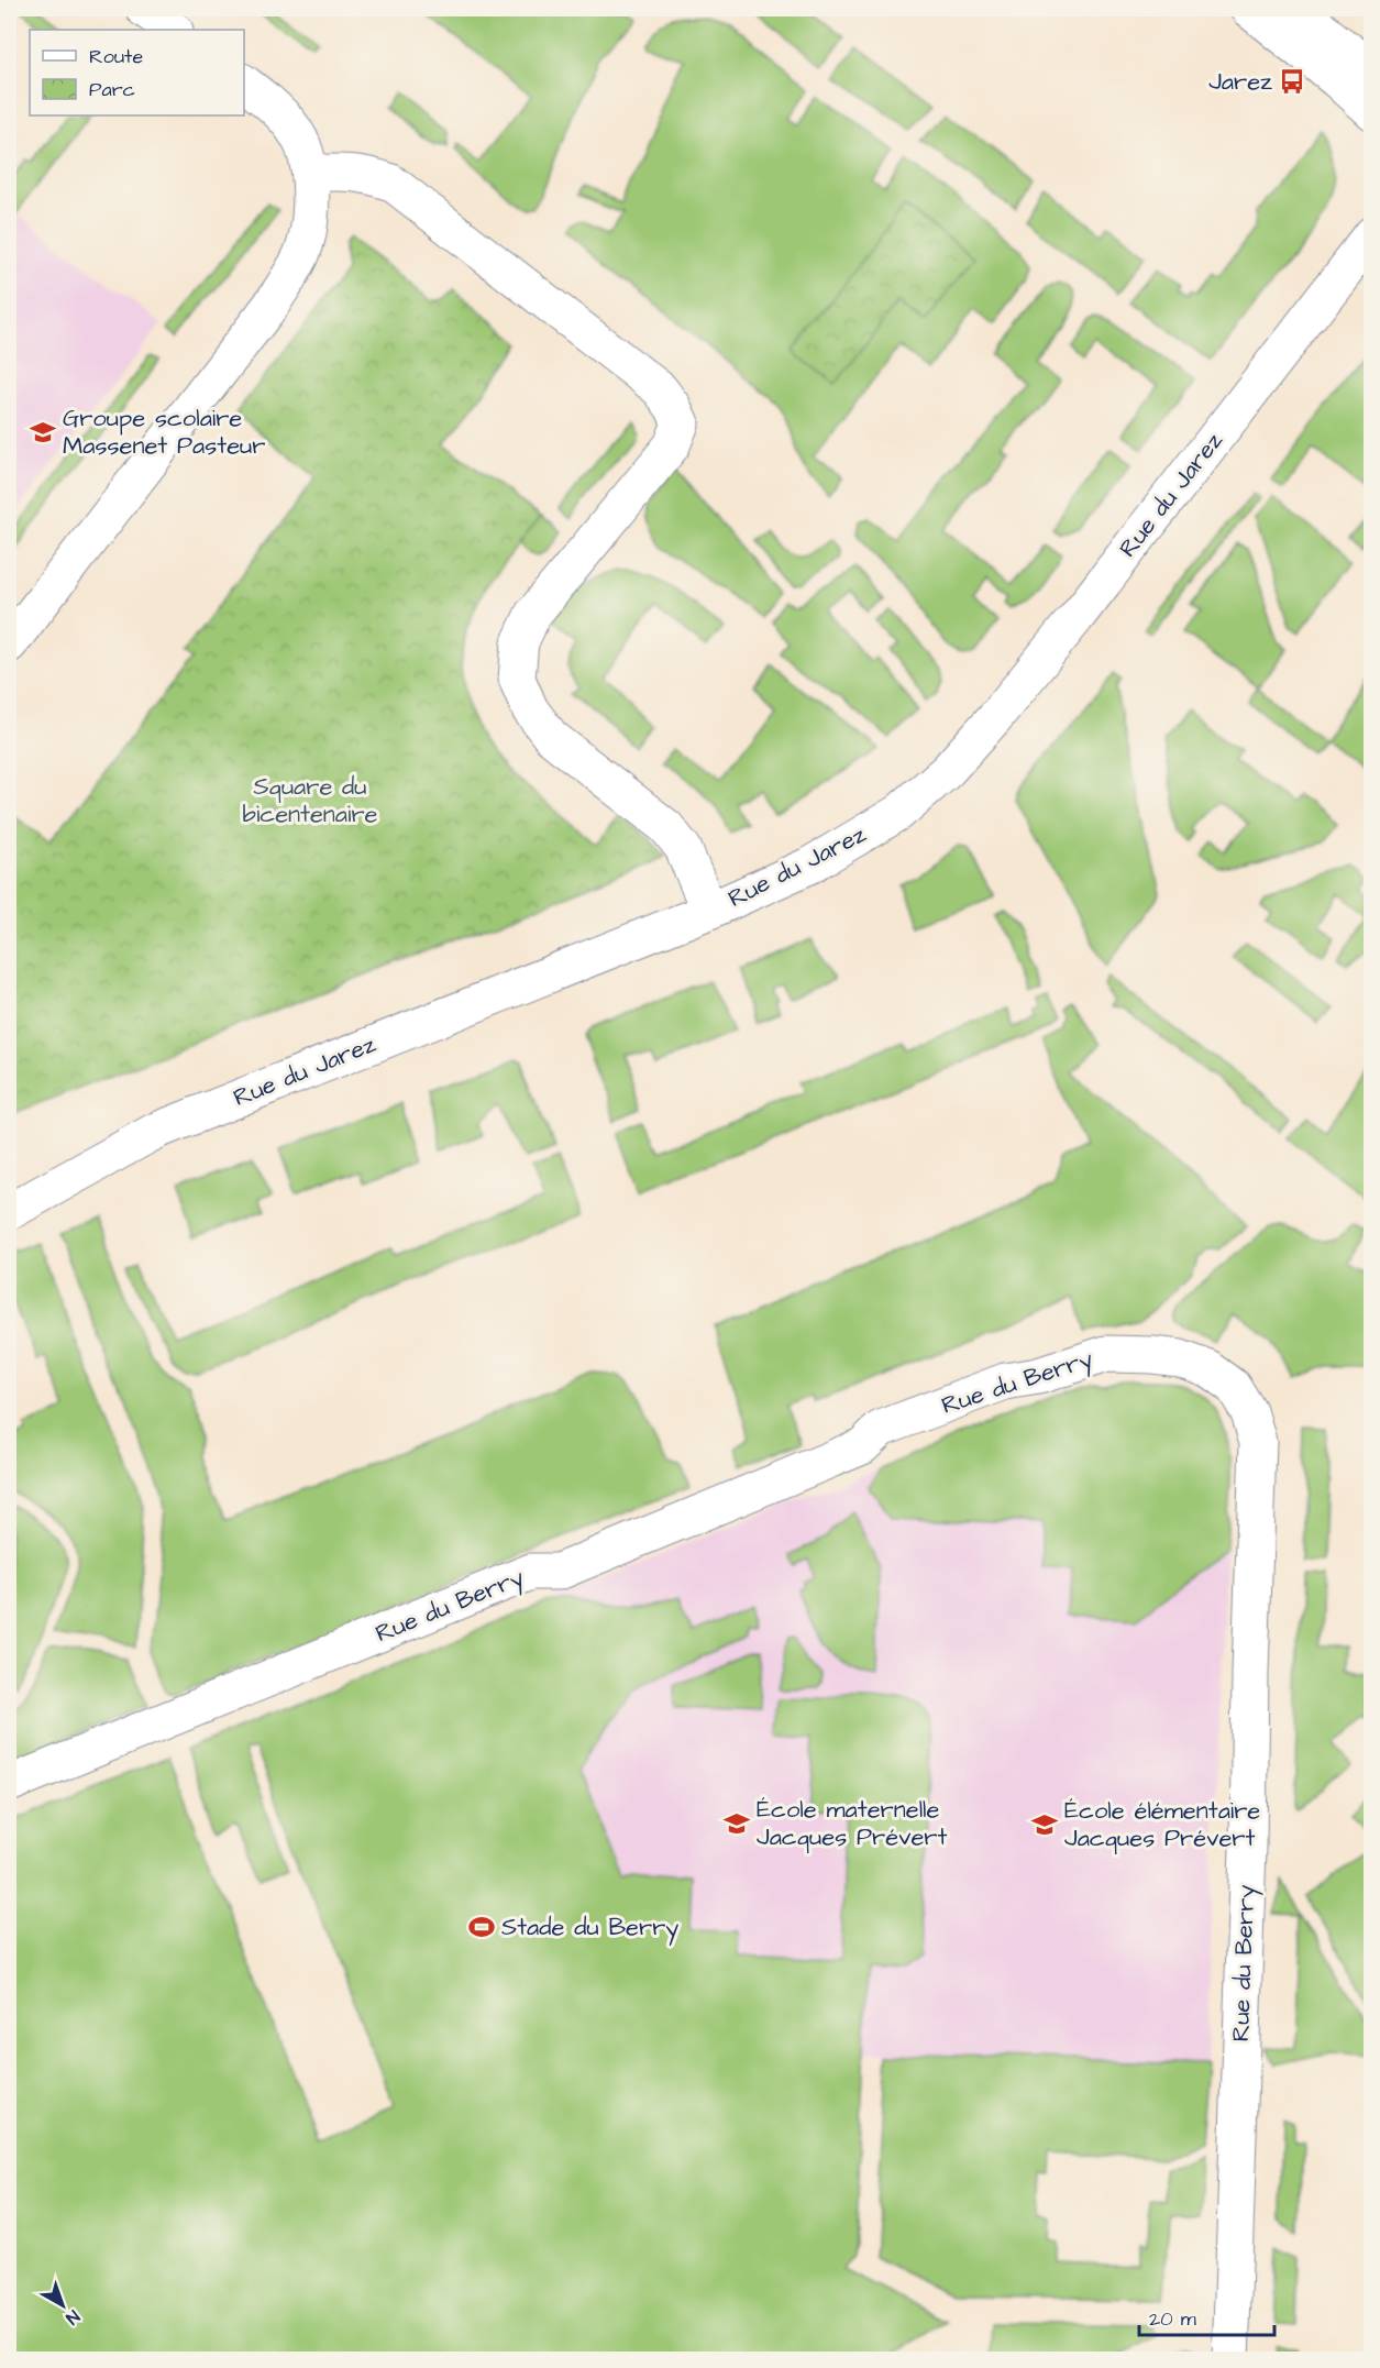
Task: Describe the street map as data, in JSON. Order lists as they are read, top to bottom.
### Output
{
  "streets": {
    "street": ["Rue du Jarez", "Rue du Berry"]
  },
  "parks": ["Square du bicentenaire"],
  "places": {
    "bus stop": ["Jarez"],
    "school or university": ["Groupe scolaire Massenet Pasteur", "École maternelle Jacques Prévert", "École élémentaire Jacques Prévert"],
    "sports": ["Stade du Berry"]
  },
  "legend": ["Route", "Parc"],
  "scale_bar": "20 m",
  "north": "bottom right"
}
